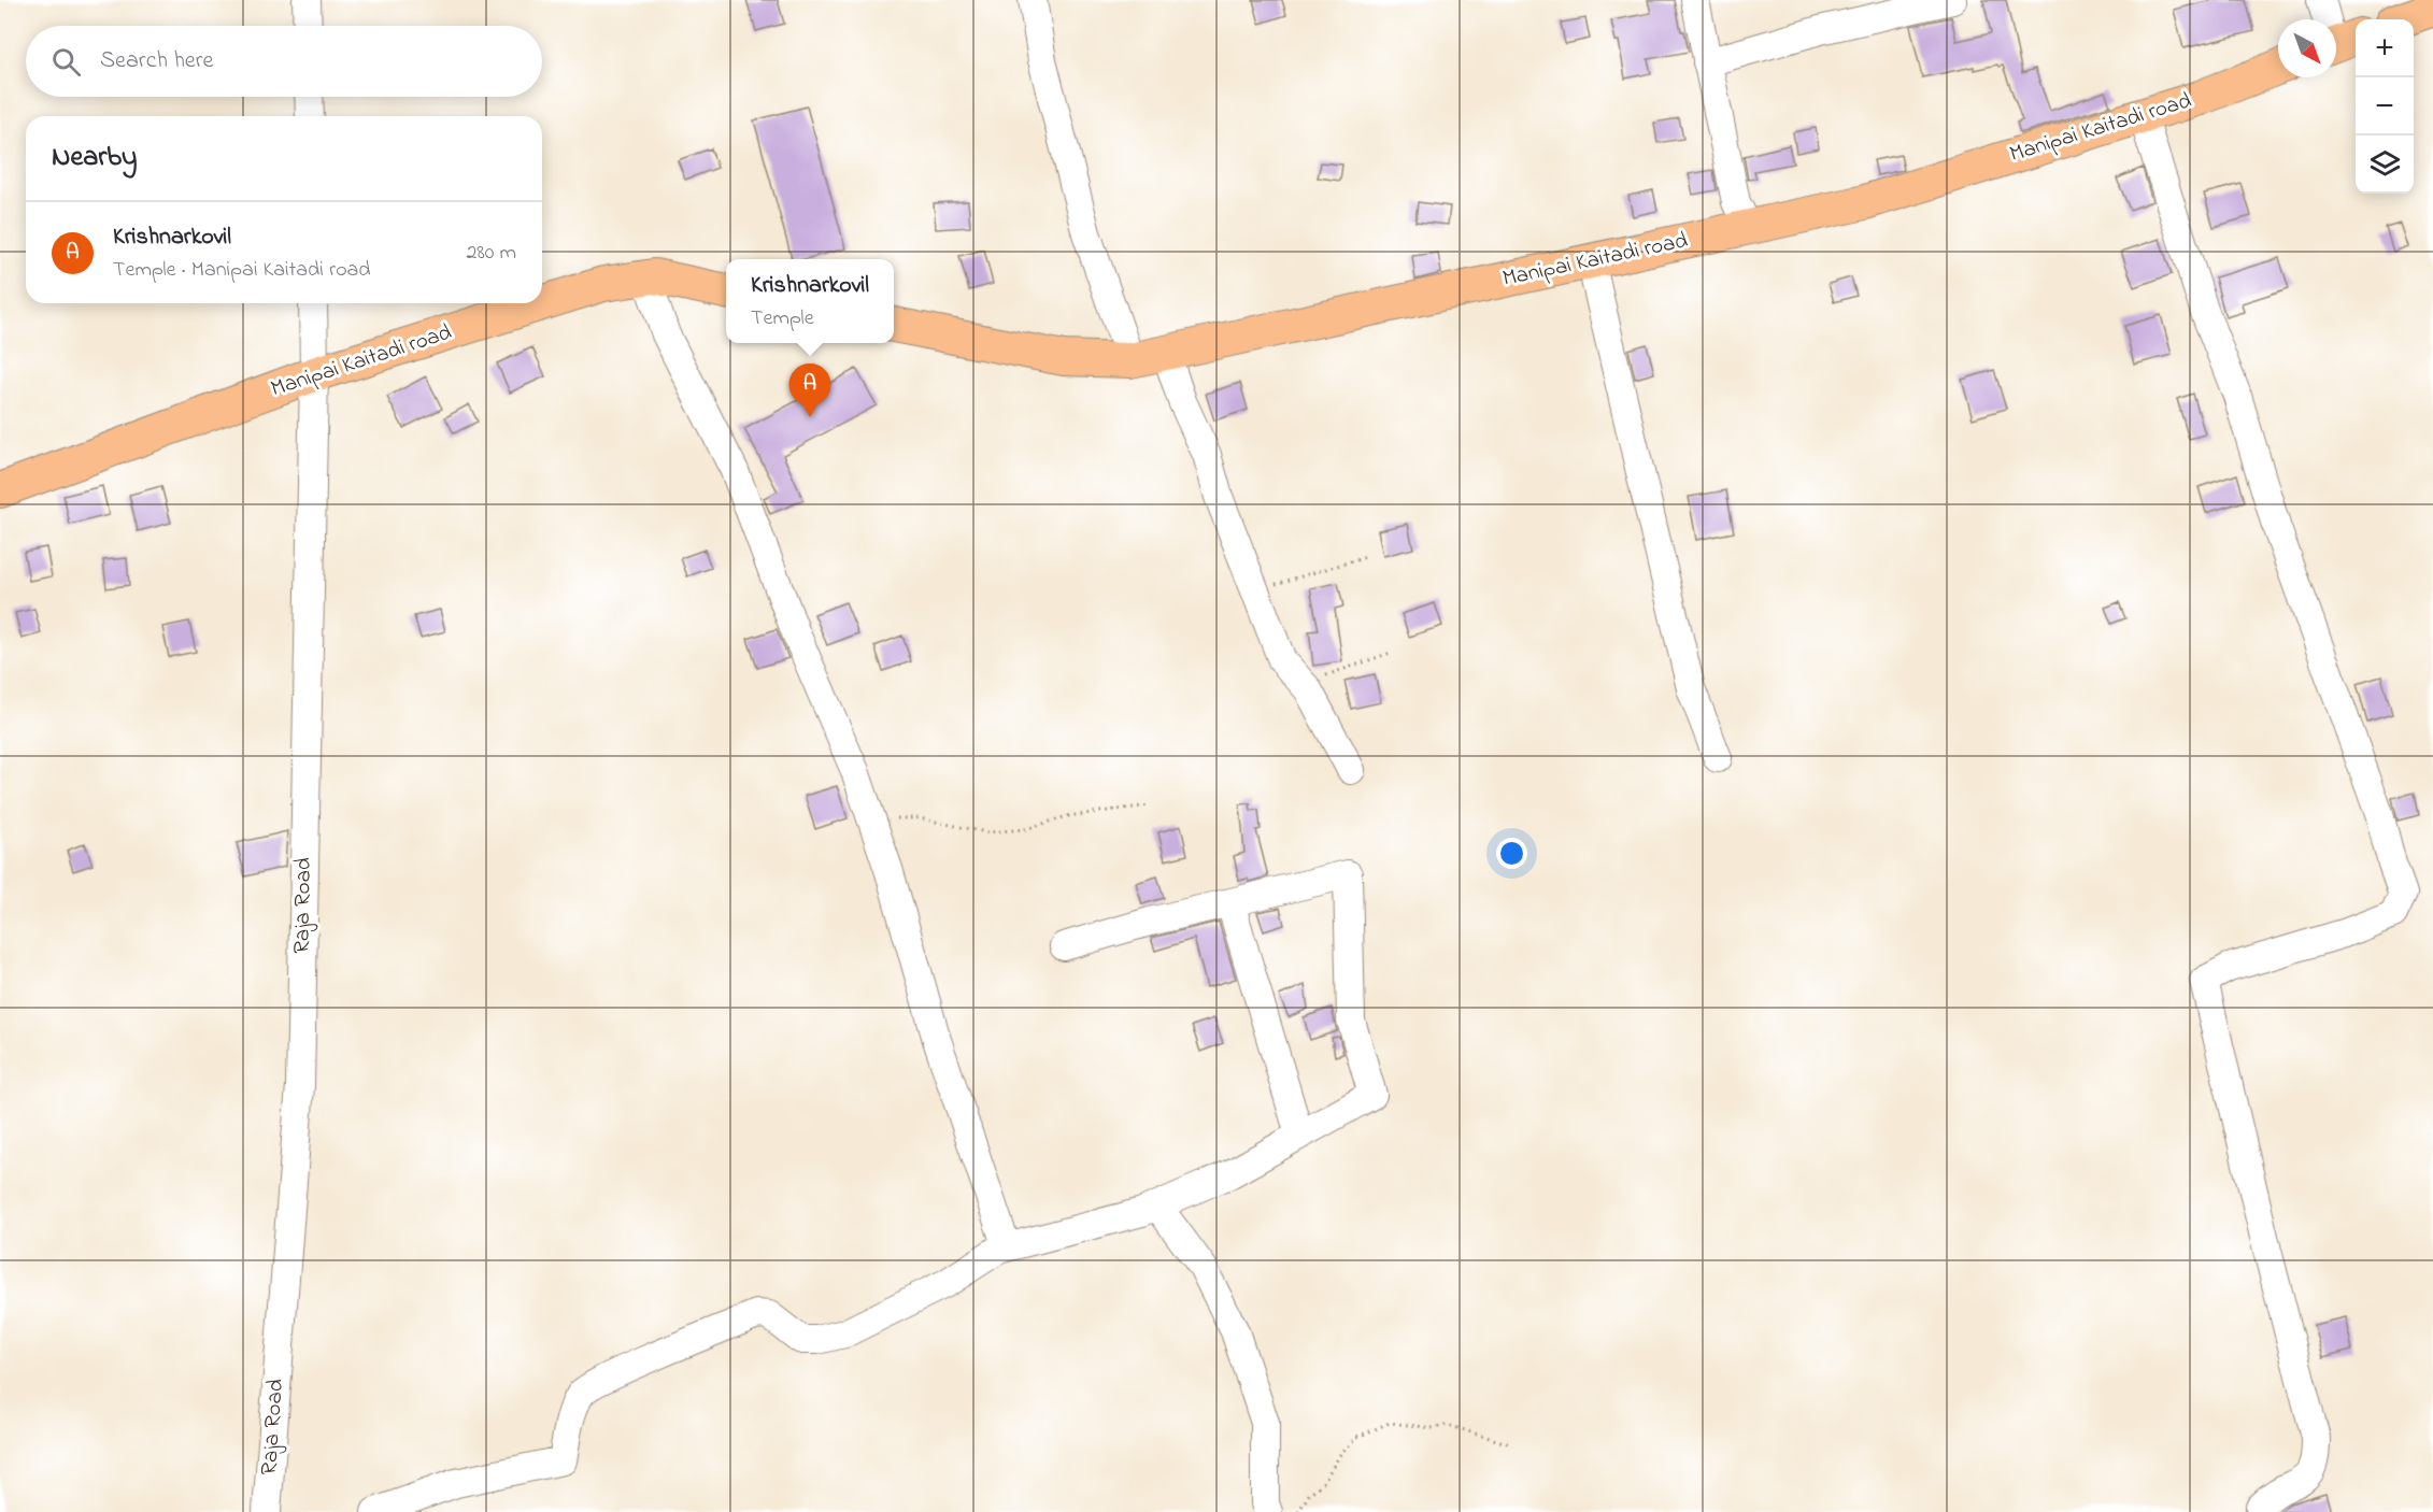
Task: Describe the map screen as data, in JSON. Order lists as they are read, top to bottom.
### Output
{
  "streets": {
    "main road": ["Manipai Kaitadi road"],
    "street": ["Raja Road"]
  },
  "crossings": [
    ["Manipai Kaitadi road", "Raja Road"]
  ],
  "north": "bottom right",
  "page": {
    "map_buttons": ["+", "−"],
    "search": "Search here",
    "heading": "Nearby",
    "list": [
      {
        "mark": "A",
        "name": "Krishnarkovil",
        "note": "Temple · Manipai Kaitadi road",
        "value": "280 m"
      }
    ],
    "popup": ["Krishnarkovil", "Temple"],
    "pins": "A"
  }
}
